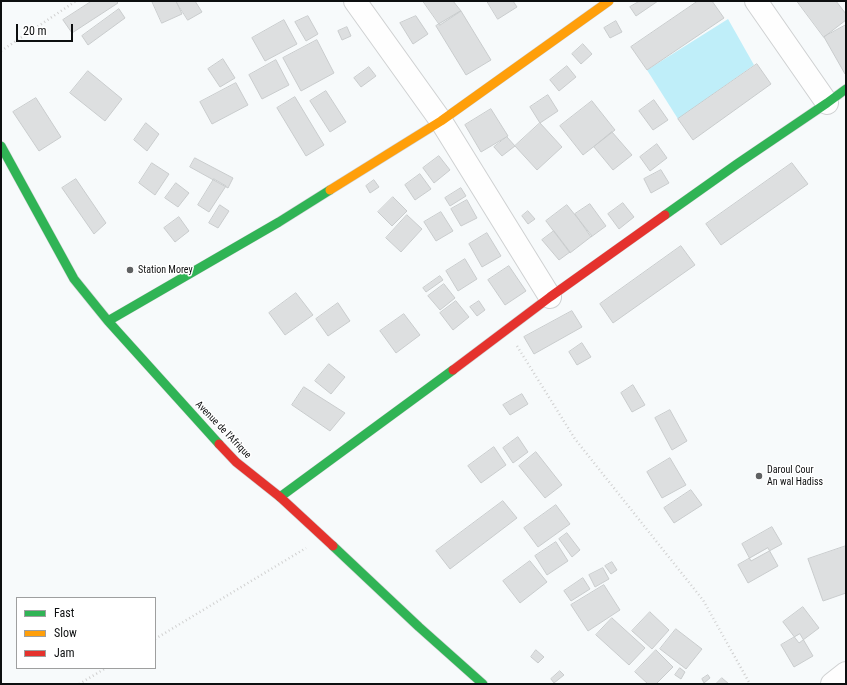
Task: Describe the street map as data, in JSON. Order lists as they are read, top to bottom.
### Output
{
  "streets": {
    "street": ["Avenue de l'Afrique"]
  },
  "places": ["Station Morey", "Daroul Cour An wal Hadiss"],
  "legend": ["Fast", "Slow", "Jam"],
  "scale_bar": "20 m"
}
